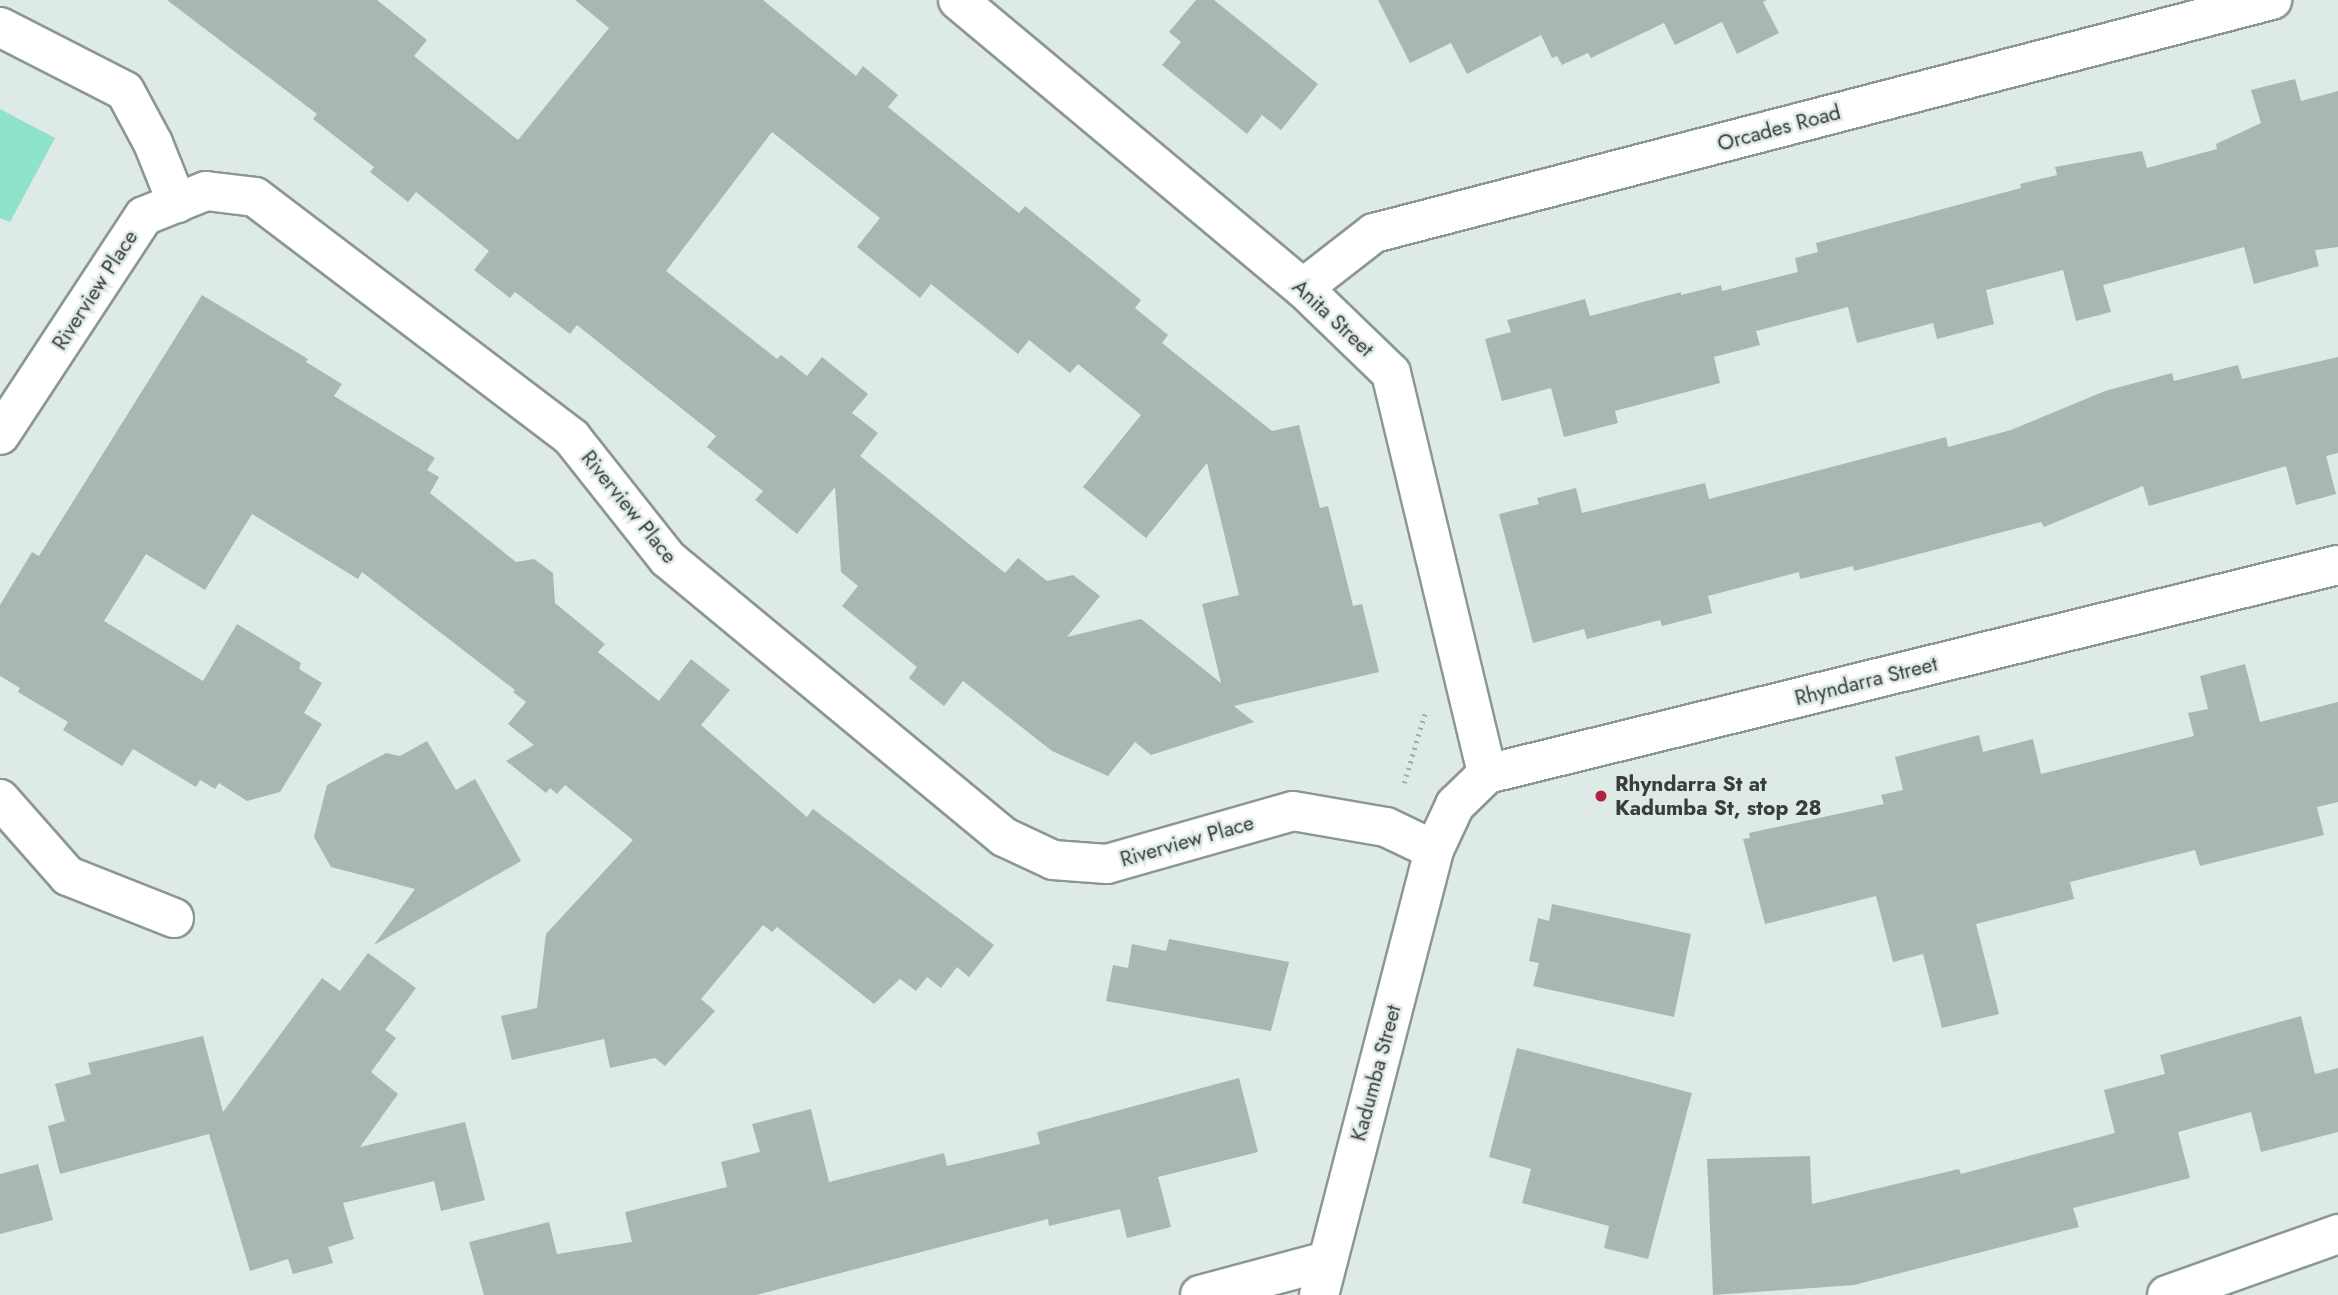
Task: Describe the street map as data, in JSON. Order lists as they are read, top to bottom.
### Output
{
  "streets": {
    "street": [
      "Orcades Road",
      "Riverview Place",
      "Anita Street",
      "Rhyndarra Street",
      "Kadumba Street"
    ]
  },
  "crossings": [
    ["Orcades Road", "Anita Street"],
    ["Riverview Place", "Kadumba Street"],
    ["Anita Street", "Rhyndarra Street"]
  ],
  "places": ["Rhyndarra St at Kadumba St, stop 28"]
}
